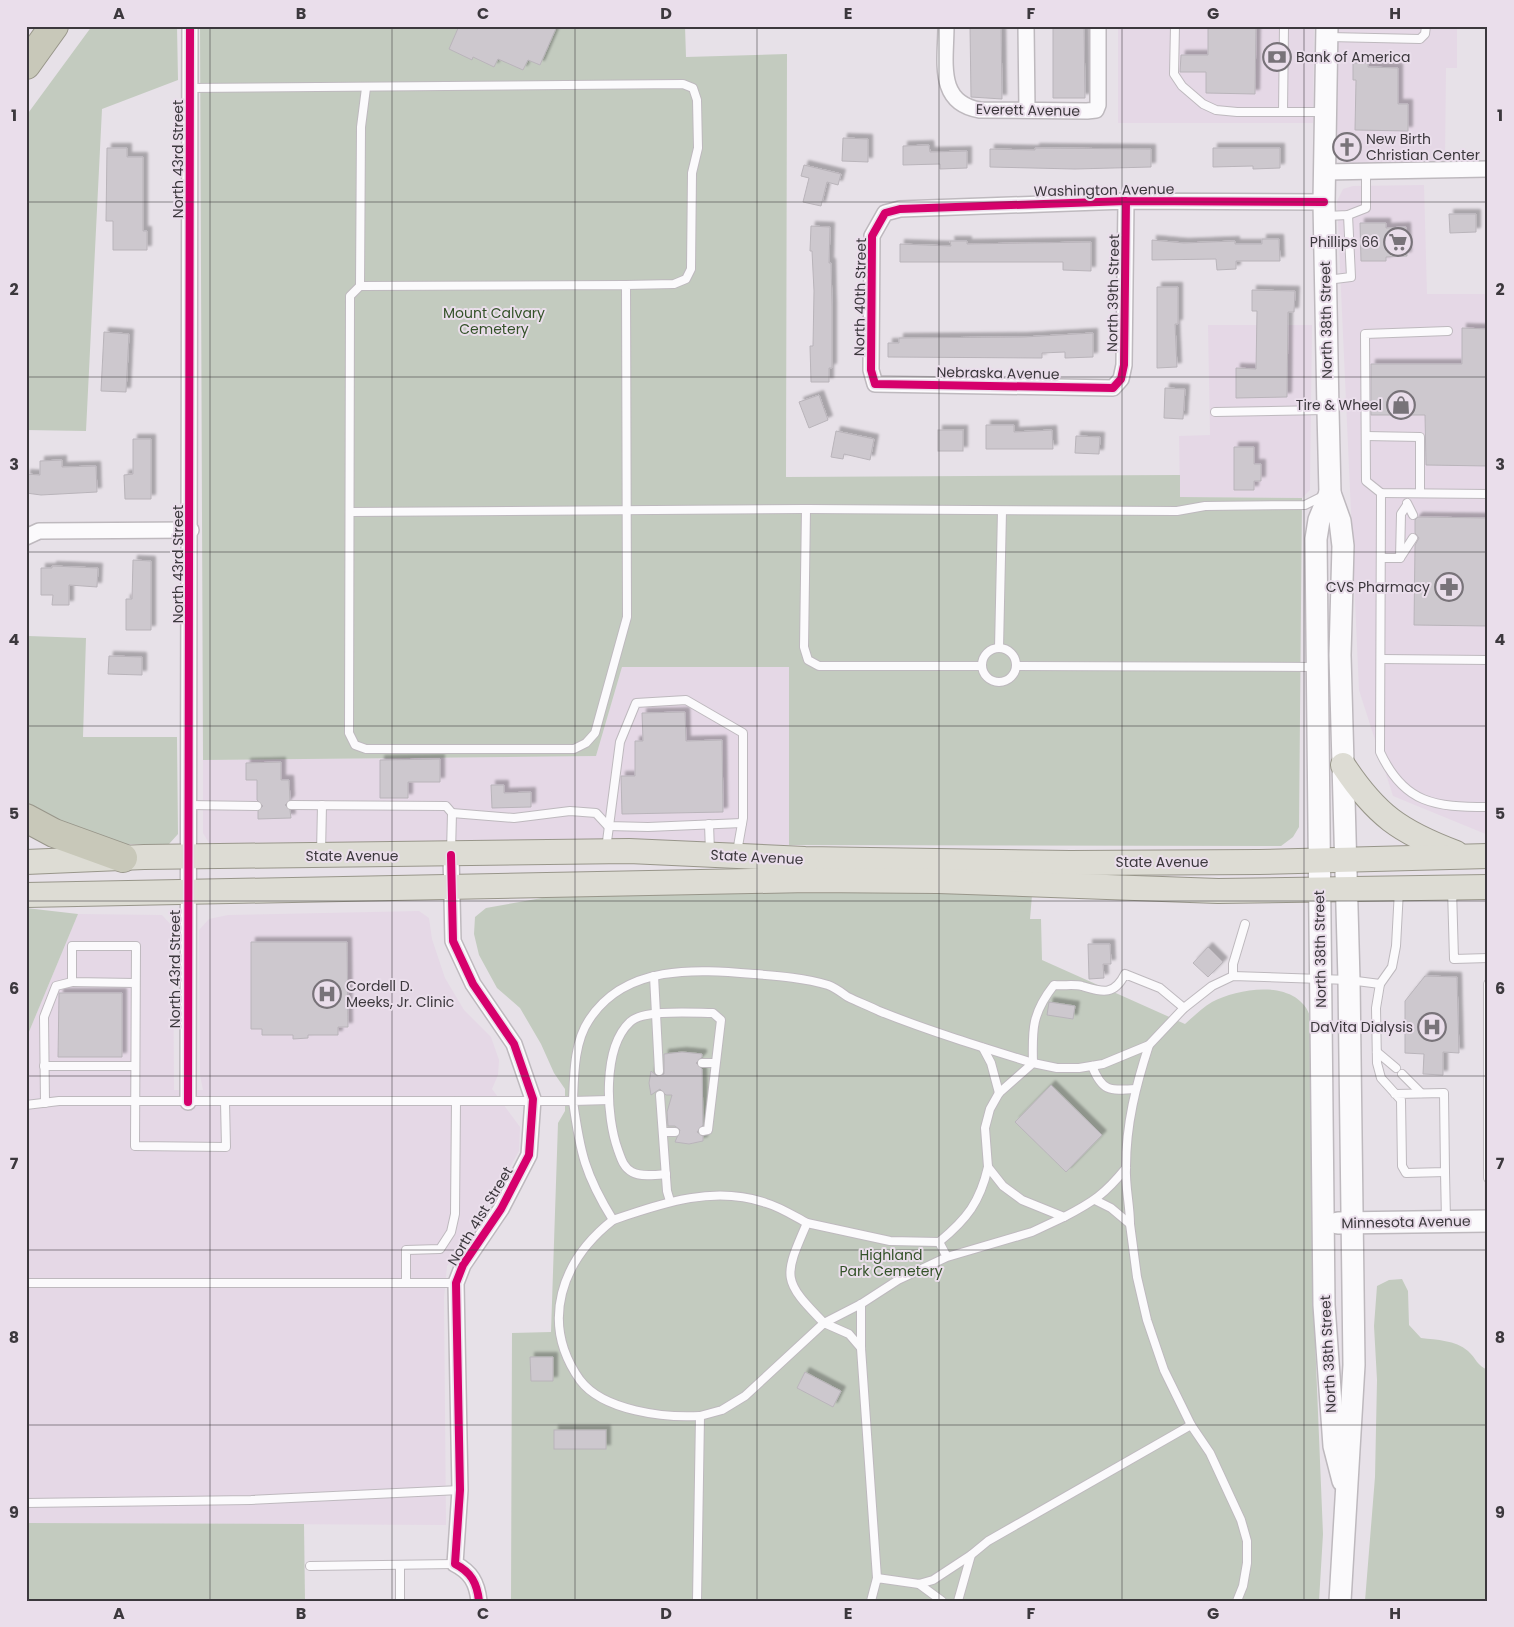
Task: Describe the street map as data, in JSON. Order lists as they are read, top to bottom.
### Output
{
  "streets": {
    "main road": ["North 38th Street", "State Avenue", "Minnesota Avenue"],
    "street": [
      "Everett Avenue",
      "North 43rd Street",
      "Washington Avenue",
      "North 39th Street",
      "North 40th Street",
      "Nebraska Avenue",
      "North 41st Street"
    ]
  },
  "crossings": [
    ["North 43rd Street", "State Avenue"],
    ["Washington Avenue", "North 39th Street"],
    ["Washington Avenue", "North 40th Street"],
    ["Washington Avenue", "North 38th Street"],
    ["North 39th Street", "Nebraska Avenue"],
    ["North 40th Street", "Nebraska Avenue"],
    ["North 38th Street", "State Avenue"],
    ["North 38th Street", "Minnesota Avenue"],
    ["State Avenue", "North 41st Street"]
  ],
  "parks": ["Mount Calvary Cemetery", "Highland Park Cemetery"],
  "places": {
    "bank": ["Bank of America"],
    "church": ["New Birth Christian Center"],
    "supermarket": ["Phillips 66"],
    "shop": ["Tire & Wheel"],
    "pharmacy": ["CVS Pharmacy"],
    "hospital": ["Cordell D. Meeks, Jr. Clinic", "DaVita Dialysis"]
  },
  "grid": {
    "columns": [
      "A",
      "B",
      "C",
      "D",
      "E",
      "F",
      "G",
      "H"
    ],
    "rows": [
      "1",
      "2",
      "3",
      "4",
      "5",
      "6",
      "7",
      "8",
      "9"
    ]
  }
}
